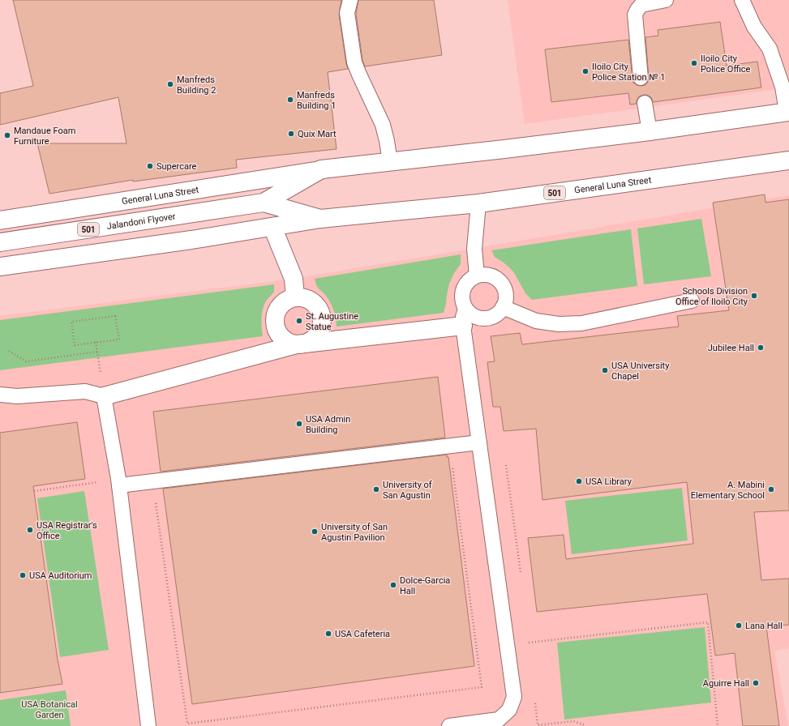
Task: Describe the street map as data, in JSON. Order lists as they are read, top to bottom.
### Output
{
  "streets": {
    "main road": ["General Luna Street", "501", "Jalandoni Flyover"]
  },
  "crossings": [
    ["General Luna Street", "Jalandoni Flyover"]
  ],
  "parks": ["USA Botanical Garden"],
  "places": [
    "Iloilo City Police Office",
    "Iloilo City Police Station № 1",
    "Manfreds Building 2",
    "Manfreds Building 1",
    "Quix Mart",
    "Mandaue Foam Furniture",
    "Supercare",
    "Schools Division Office of Iloilo City",
    "St. Augustine Statue",
    "Jubilee Hall",
    "USA University Chapel",
    "USA Admin Building",
    "USA Library",
    "University of San Agustin",
    "A. Mabini Elementary School",
    "USA Registrar's Office",
    "University of San Agustin Pavilion",
    "USA Auditorium",
    "Dolce-Garcia Hall",
    "Lana Hall",
    "USA Cafeteria",
    "Aguirre Hall"
  ]
}
